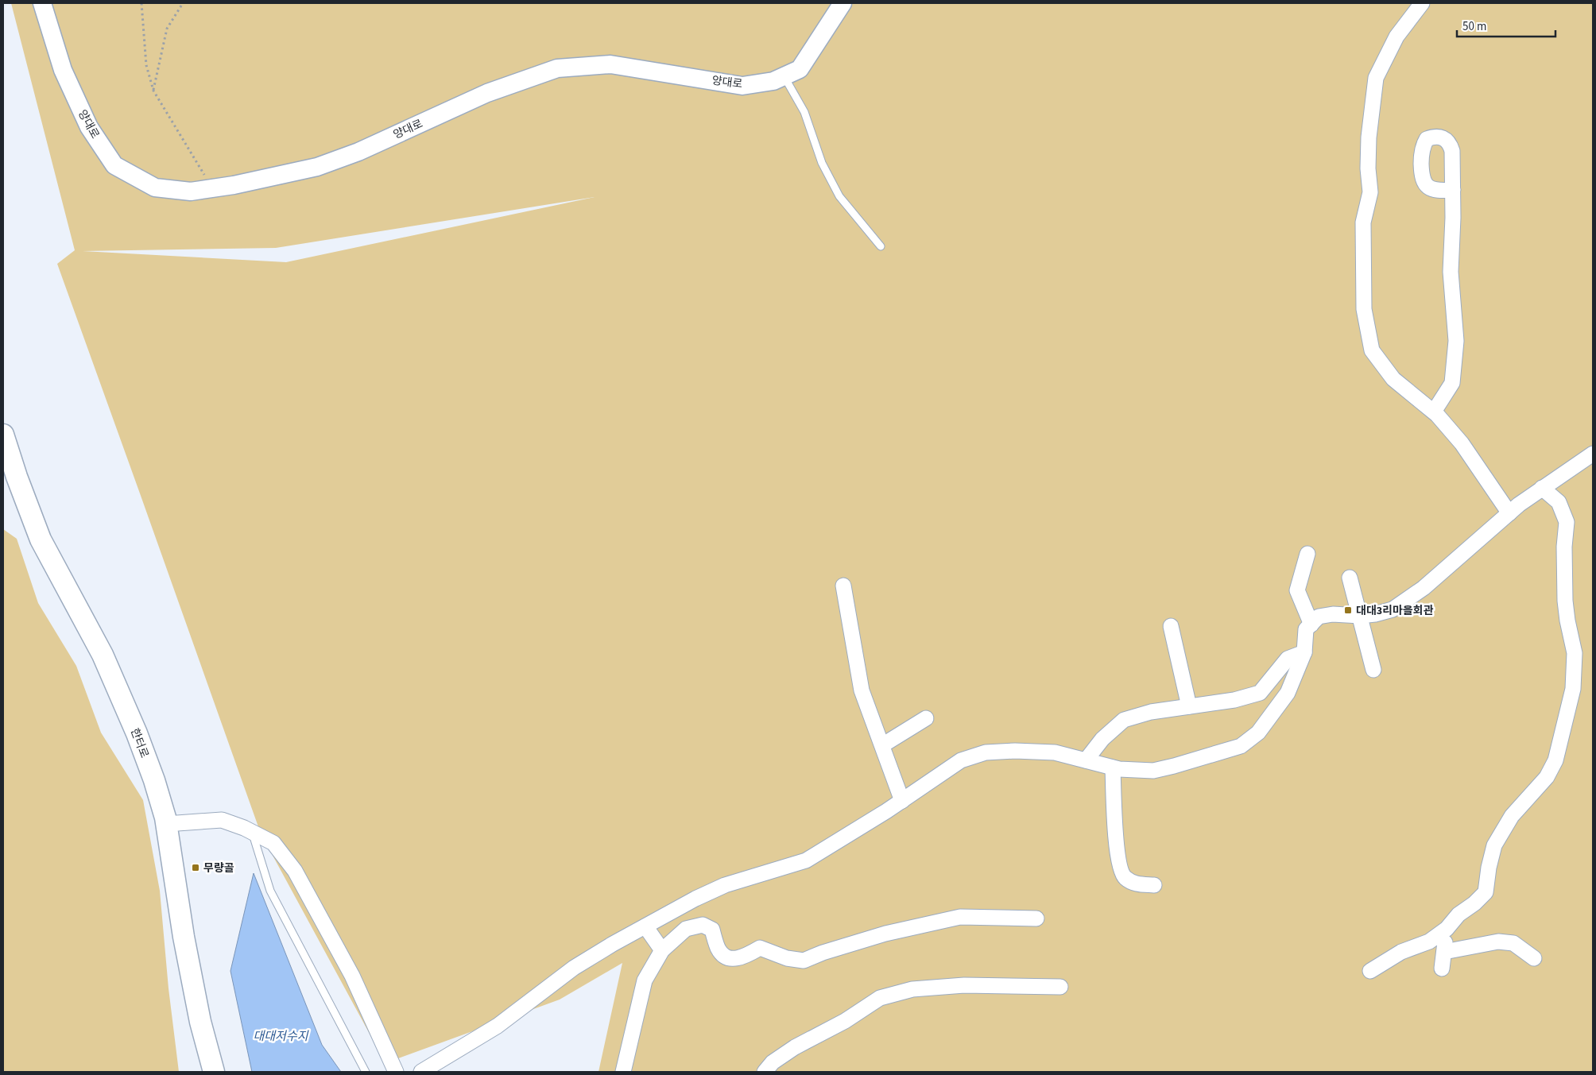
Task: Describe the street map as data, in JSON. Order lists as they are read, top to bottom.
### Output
{
  "streets": {
    "main road": ["한터로"],
    "street": ["양대로"]
  },
  "water": ["대대저수지"],
  "places": {
    "transit": ["대대3리마을회관", "무량골"]
  },
  "scale_bar": "50 m"
}
